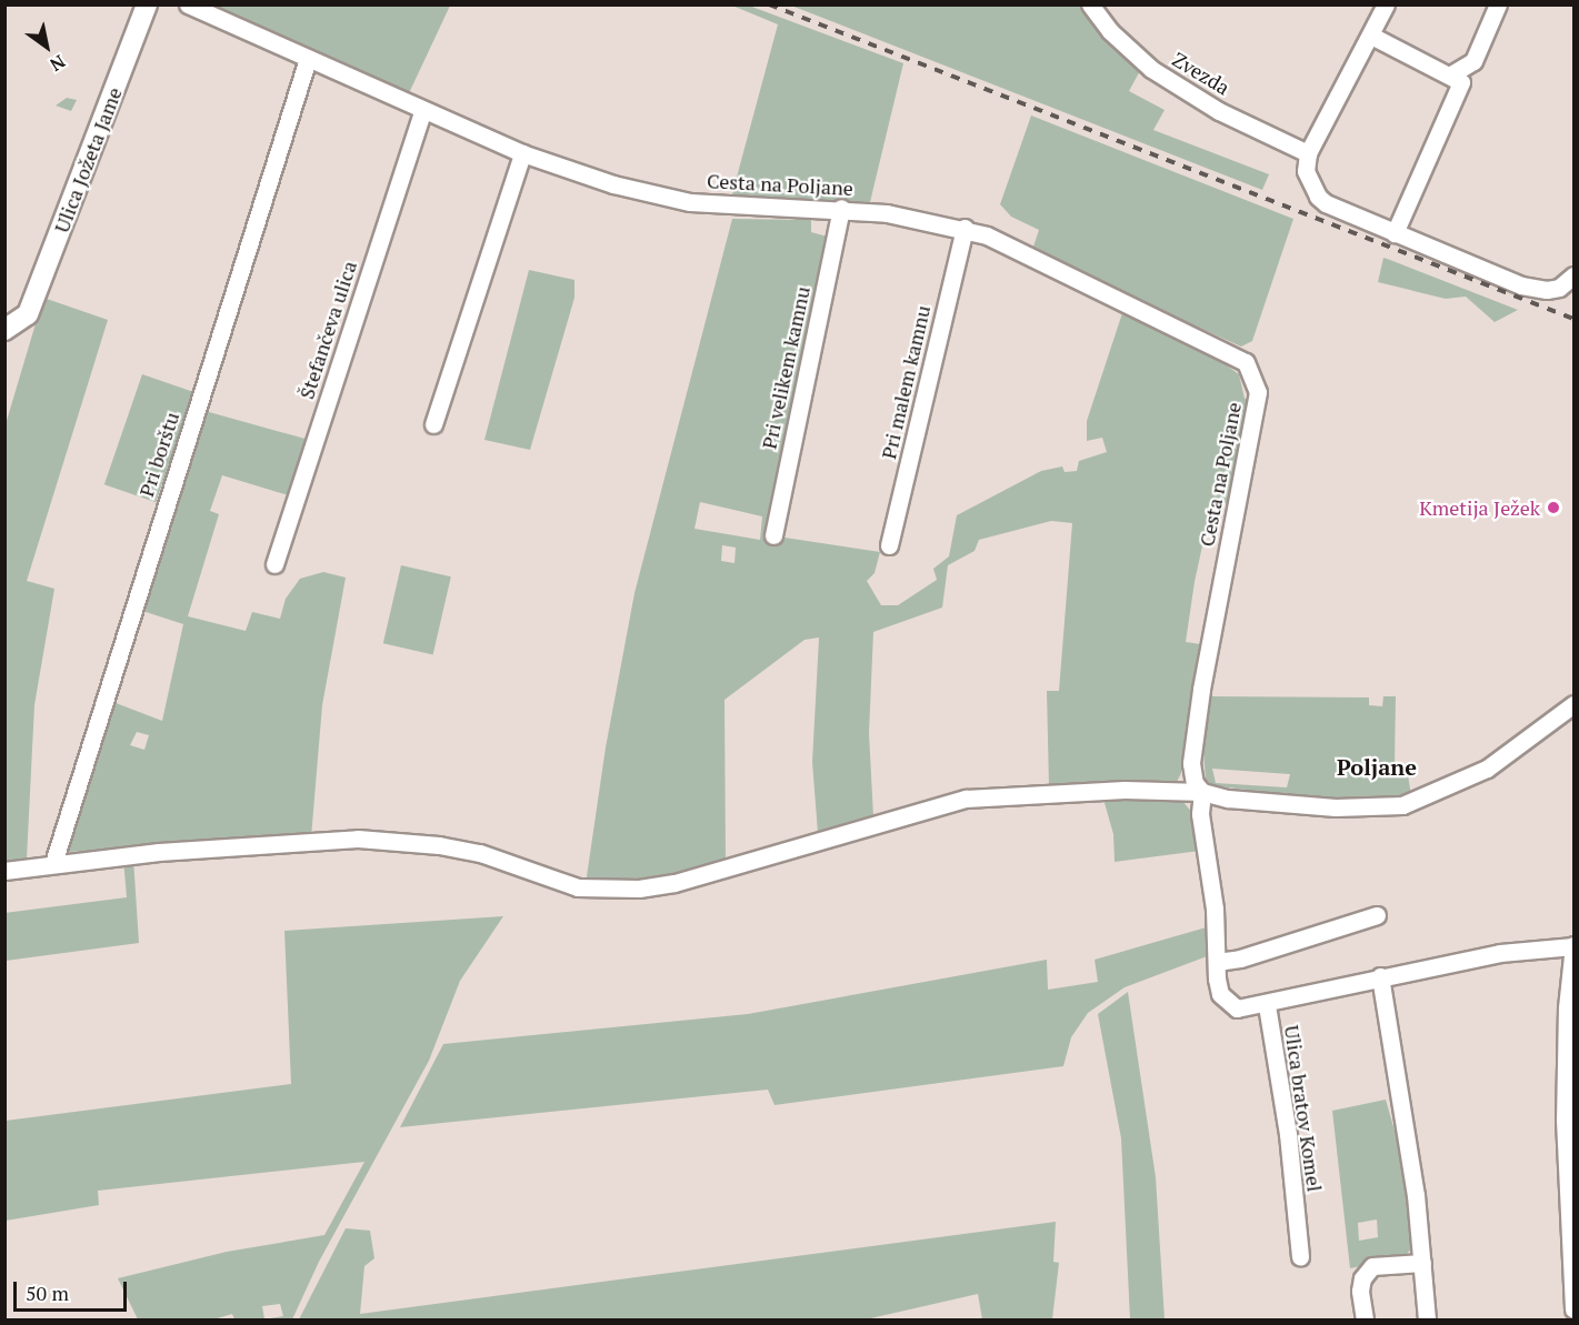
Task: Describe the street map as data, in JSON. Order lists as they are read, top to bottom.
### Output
{
  "streets": {
    "street": [
      "Zvezda",
      "Ulica Jožeta Jame",
      "Cesta na Poljane",
      "Štefančeva ulica",
      "Pri velikem kamnu",
      "Pri malem kamnu",
      "Pri borštu",
      "Ulica bratov Komel"
    ]
  },
  "crossings": [
    ["Cesta na Poljane", "Štefančeva ulica"],
    ["Cesta na Poljane", "Pri velikem kamnu"],
    ["Cesta na Poljane", "Pri malem kamnu"],
    ["Cesta na Poljane", "Pri borštu"]
  ],
  "districts": ["Poljane"],
  "places": ["Kmetija Ježek"],
  "scale_bar": "50 m",
  "north": "bottom right"
}
